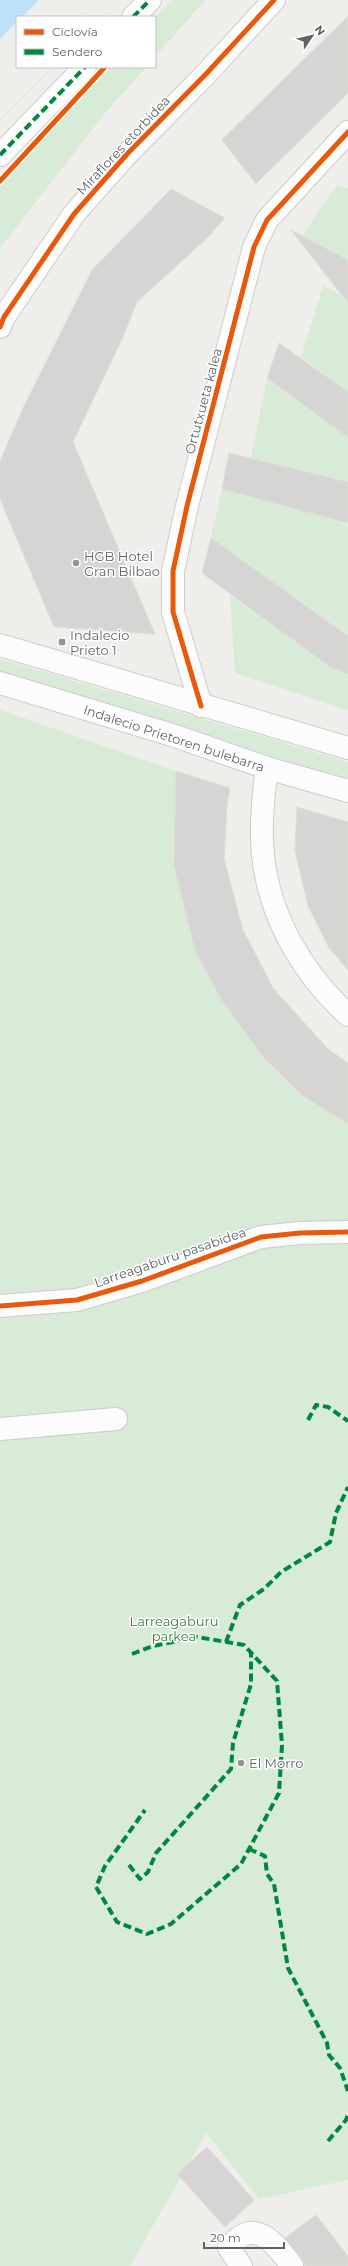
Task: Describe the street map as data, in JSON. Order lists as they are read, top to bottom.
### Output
{
  "streets": {
    "street": [
      "Miraflores etorbidea",
      "Ortutxueta kalea",
      "Indalecio Prietoren bulebarra",
      "Larreagaburu pasabidea"
    ]
  },
  "parks": ["Larreagaburu parkea"],
  "places": {
    "other": ["HGB Hotel Gran Bilbao", "El Morro"],
    "transit": ["Indalecio Prieto 1"]
  },
  "legend": ["Ciclovía", "Sendero"],
  "scale_bar": "20 m",
  "north": "top right"
}
